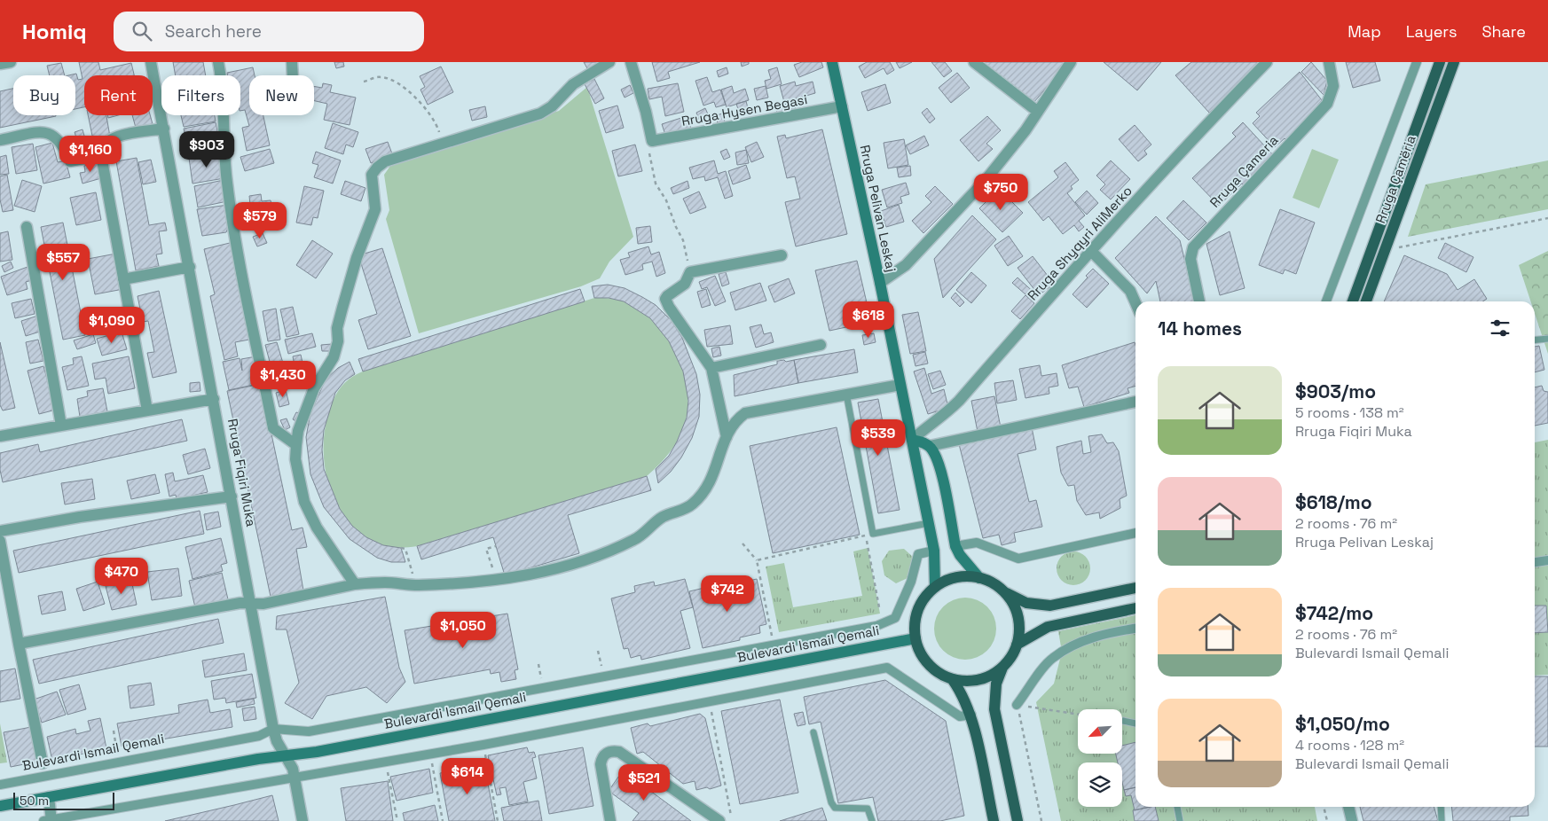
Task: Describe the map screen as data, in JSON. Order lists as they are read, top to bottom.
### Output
{
  "streets": {
    "main road": ["Rruga Çamëria", "Rruga Pelivan Leskaj", "Bulevardi Ismail Qemali"],
    "street": [
      "Rruga Hysen Begasi",
      "Rruga Çameria",
      "Rruga Shyqyri AliMerko",
      "Rruga Fiqiri Muka"
    ]
  },
  "crossings": [
    ["Rruga Hysen Begasi", "Rruga Pelivan Leskaj"],
    ["Rruga Pelivan Leskaj", "Rruga Shyqyri AliMerko"],
    ["Rruga Pelivan Leskaj", "Bulevardi Ismail Qemali"],
    ["Rruga Fiqiri Muka", "Bulevardi Ismail Qemali"]
  ],
  "scale_bar": "50 m",
  "north": "bottom left",
  "page": {
    "header": "Homiq",
    "search": "Search here",
    "nav": ["Map", "Layers", "Share"],
    "chip": [
      "Buy",
      "Rent",
      "Filters",
      "New"
    ],
    "price": [
      "$903",
      "$1,160",
      "$750",
      "$579",
      "$557",
      "$618",
      "$1,090",
      "$1,430",
      "$539",
      "$470",
      "$742",
      "$1,050",
      "$614",
      "$521"
    ],
    "heading": "14 homes",
    "list": [
      {
        "name": "$903/mo",
        "note": "5 rooms · 138 m² · Rruga Fiqiri Muka"
      },
      {
        "name": "$618/mo",
        "note": "2 rooms · 76 m² · Rruga Pelivan Leskaj"
      },
      {
        "name": "$742/mo",
        "note": "2 rooms · 76 m² · Bulevardi Ismail Qemali"
      },
      {
        "name": "$1,050/mo",
        "note": "4 rooms · 128 m² · Bulevardi Ismail Qemali"
      }
    ],
    "scale": "50 m"
  }
}
